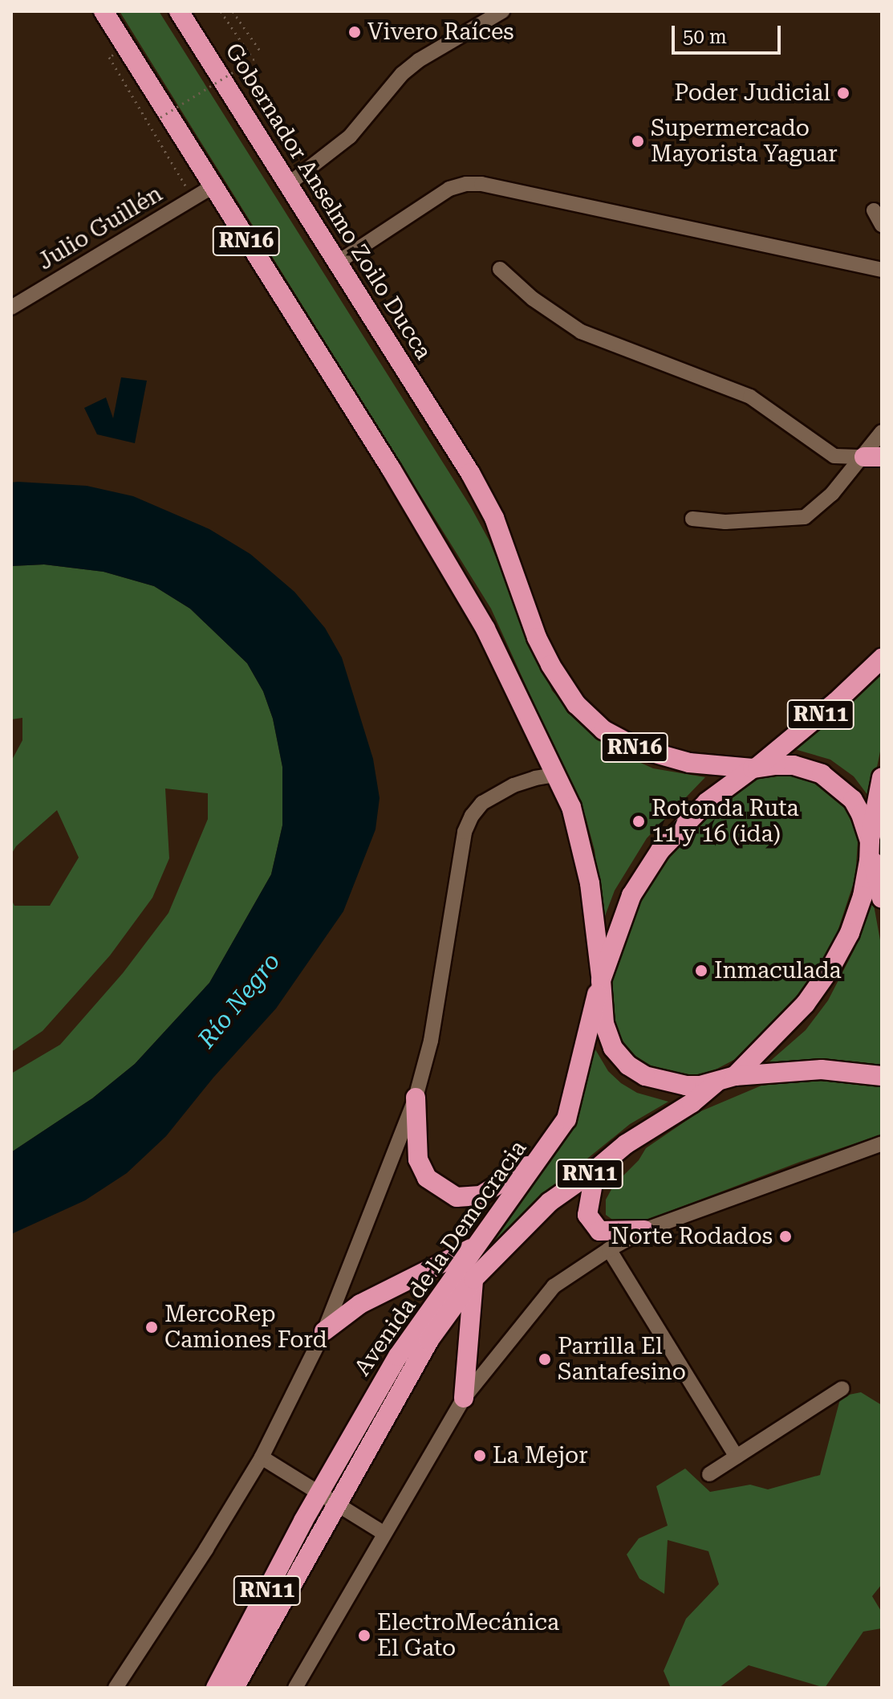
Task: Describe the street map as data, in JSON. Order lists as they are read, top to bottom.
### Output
{
  "streets": {
    "highway": [
      "Gobernador Anselmo Zoilo Ducca",
      "RN16",
      "RN11",
      "Avenida de la Democracia"
    ],
    "street": ["Julio Guillén"]
  },
  "crossings": [
    ["Gobernador Anselmo Zoilo Ducca", "RN11"],
    ["Julio Guillén", "RN16"],
    ["RN16", "RN11"],
    ["RN16", "Avenida de la Democracia"],
    ["RN11", "Avenida de la Democracia"]
  ],
  "water": ["Río Negro"],
  "places": [
    "Vivero Raíces",
    "Poder Judicial",
    "Supermercado Mayorista Yaguar",
    "Rotonda Ruta 11 y 16 (ida)",
    "Inmaculada",
    "Norte Rodados",
    "MercoRep Camiones Ford",
    "Parrilla El Santafesino",
    "La Mejor",
    "ElectroMecánica El Gato"
  ],
  "scale_bar": "50 m"
}
